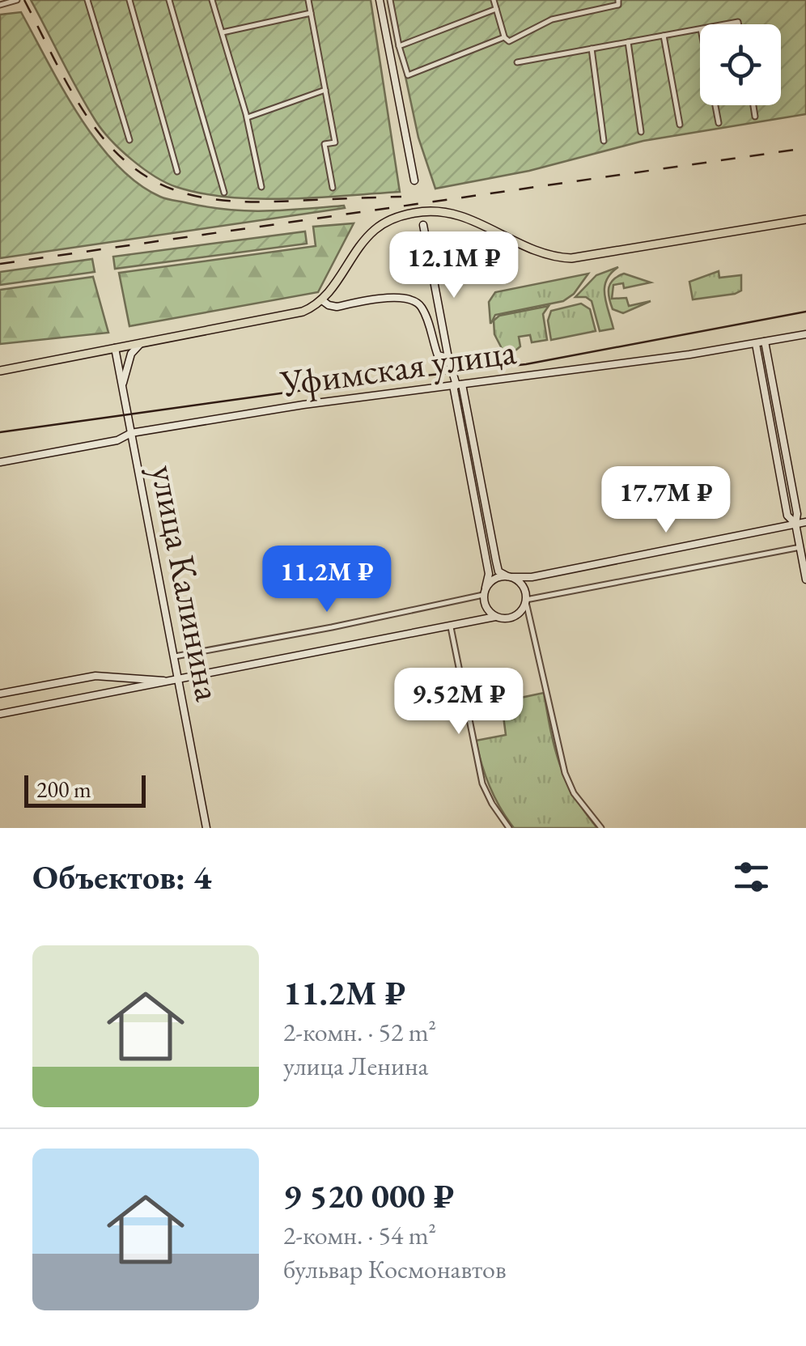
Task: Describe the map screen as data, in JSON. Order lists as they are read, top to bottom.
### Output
{
  "streets": {
    "street": ["Уфимская улица", "улица Калинина"]
  },
  "crossings": [
    ["Уфимская улица", "улица Калинина"]
  ],
  "scale_bar": "200 m",
  "page": {
    "price": [
      "12.1M ₽",
      "17.7M ₽",
      "11.2M ₽",
      "9.52M ₽"
    ],
    "scale": "200 m",
    "heading": "Объектов: 4",
    "list": [
      {
        "name": "11.2M ₽",
        "note": "2-комн. · 52 m² · улица Ленина"
      },
      {
        "name": "9 520 000 ₽",
        "note": "2-комн. · 54 m² · бульвар Космонавтов"
      }
    ]
  }
}
